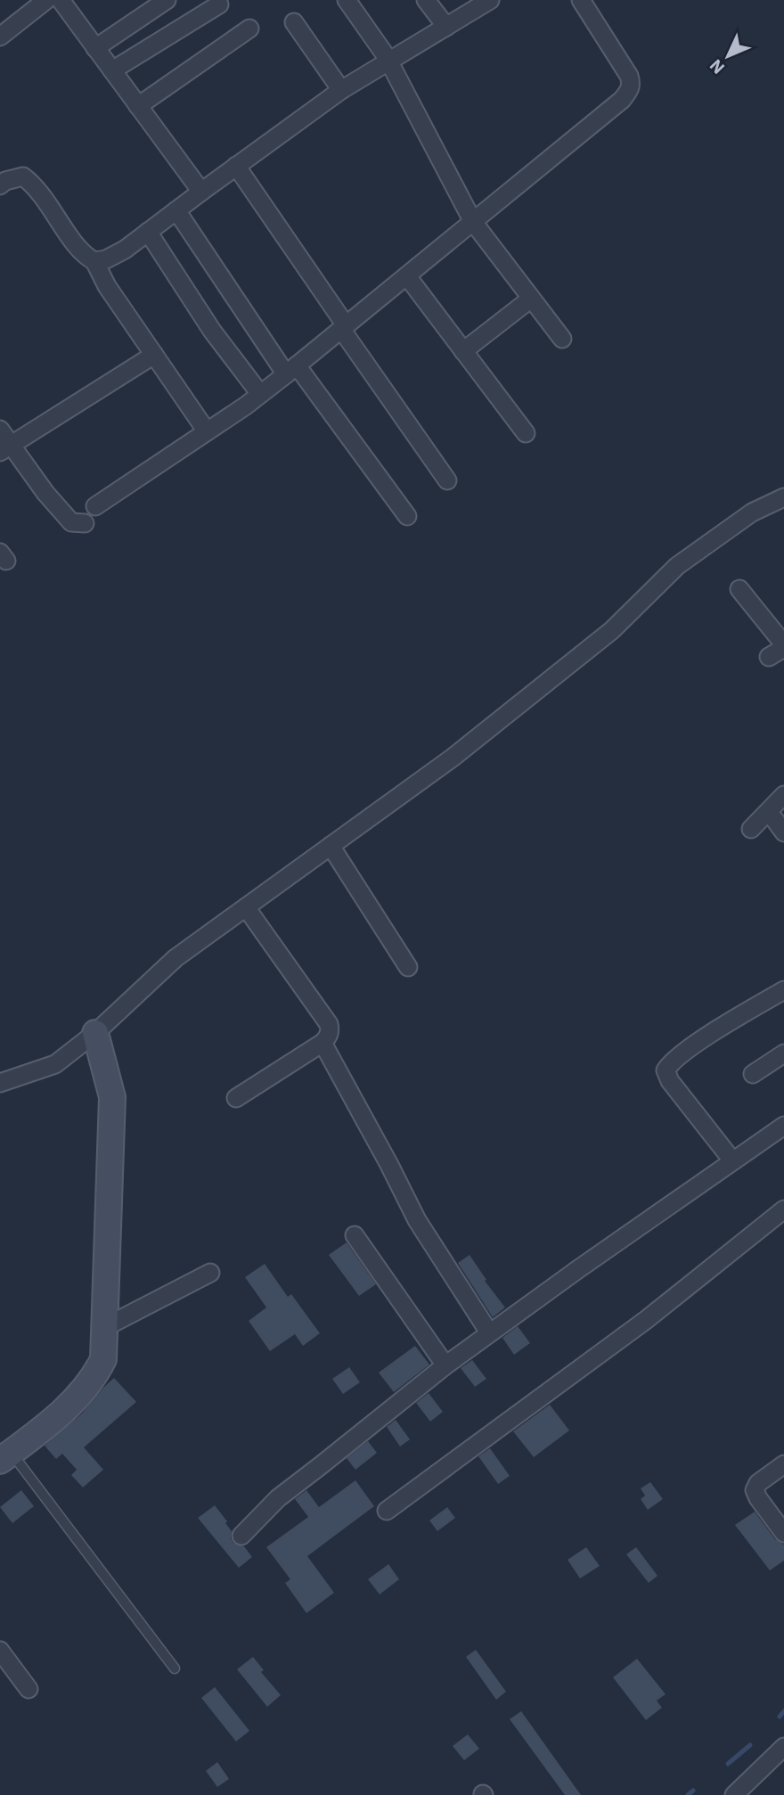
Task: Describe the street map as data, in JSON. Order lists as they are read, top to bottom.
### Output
{
  "north": "bottom left"
}
